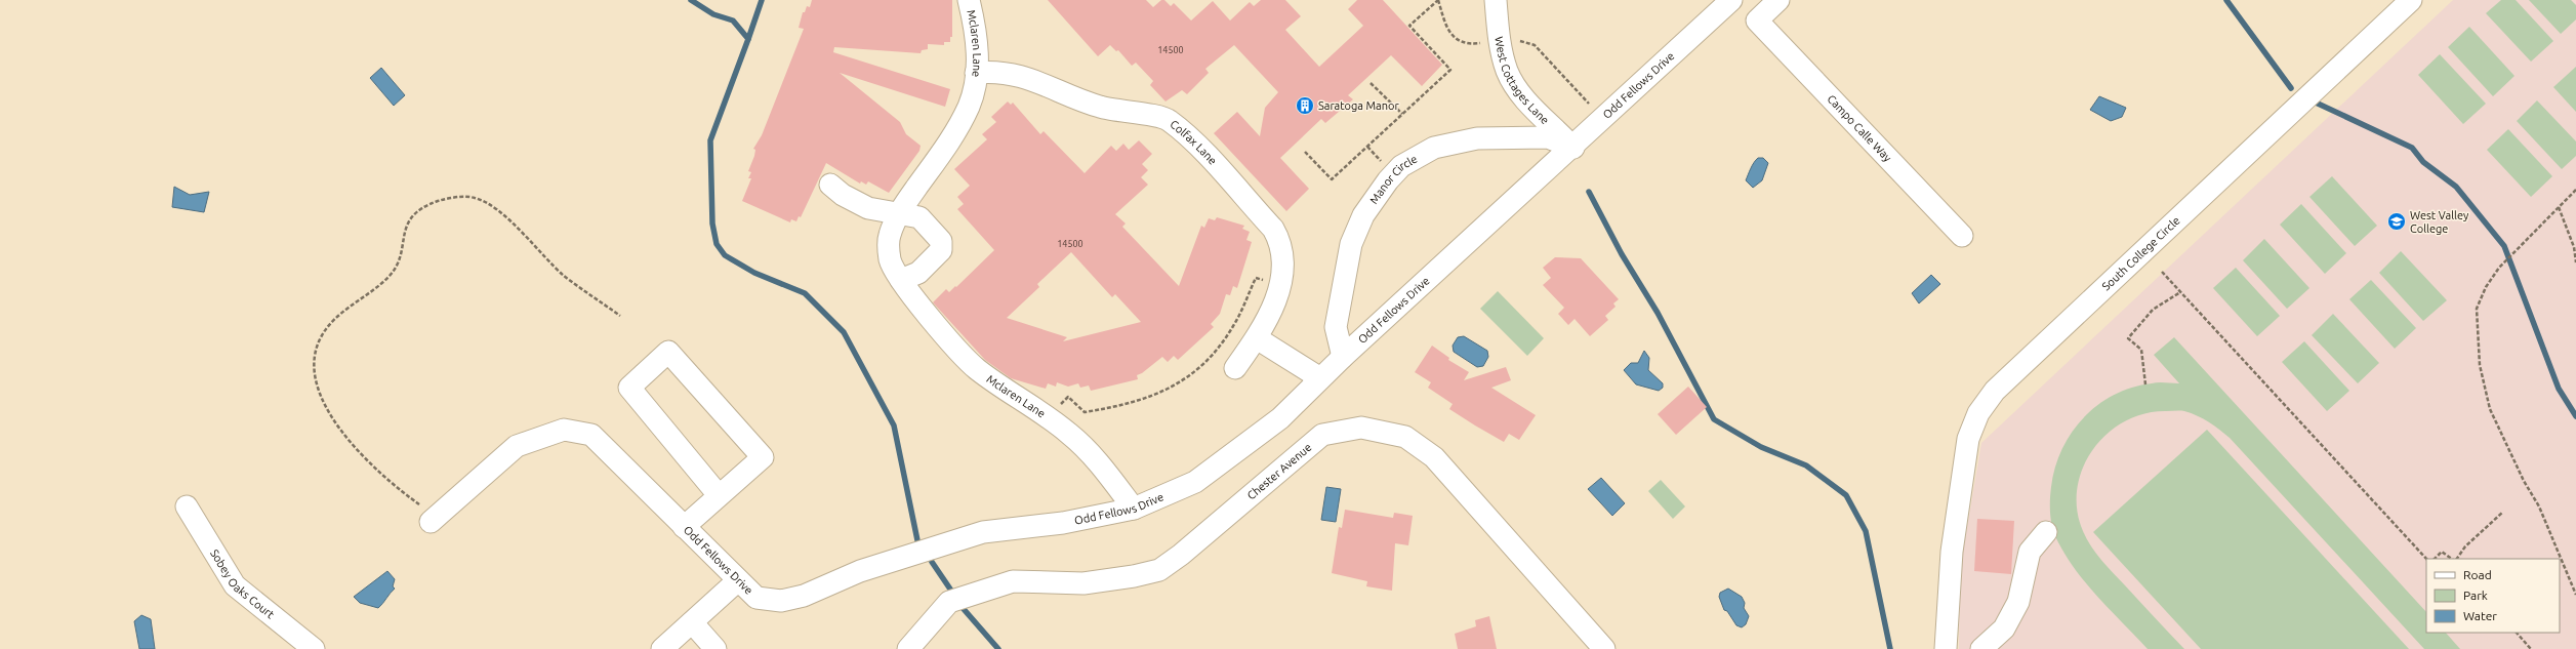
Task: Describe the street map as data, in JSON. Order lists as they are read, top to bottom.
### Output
{
  "streets": {
    "street": [
      "Mclaren Lane",
      "West Cottages Lane",
      "Odd Fellows Drive",
      "Campo Calle Way",
      "Colfax Lane",
      "Manor Circle",
      "South College Circle",
      "Chester Avenue",
      "Sobey Oaks Court"
    ]
  },
  "crossings": [
    ["Mclaren Lane", "Odd Fellows Drive"],
    ["Mclaren Lane", "Colfax Lane"],
    ["West Cottages Lane", "Odd Fellows Drive"],
    ["West Cottages Lane", "Manor Circle"],
    ["Odd Fellows Drive", "Manor Circle"]
  ],
  "places": {
    "building": ["Saratoga Manor"],
    "school or university": ["West Valley College"]
  },
  "house_numbers": ["14500", "14500"],
  "legend": ["Road", "Park", "Water"]
}
